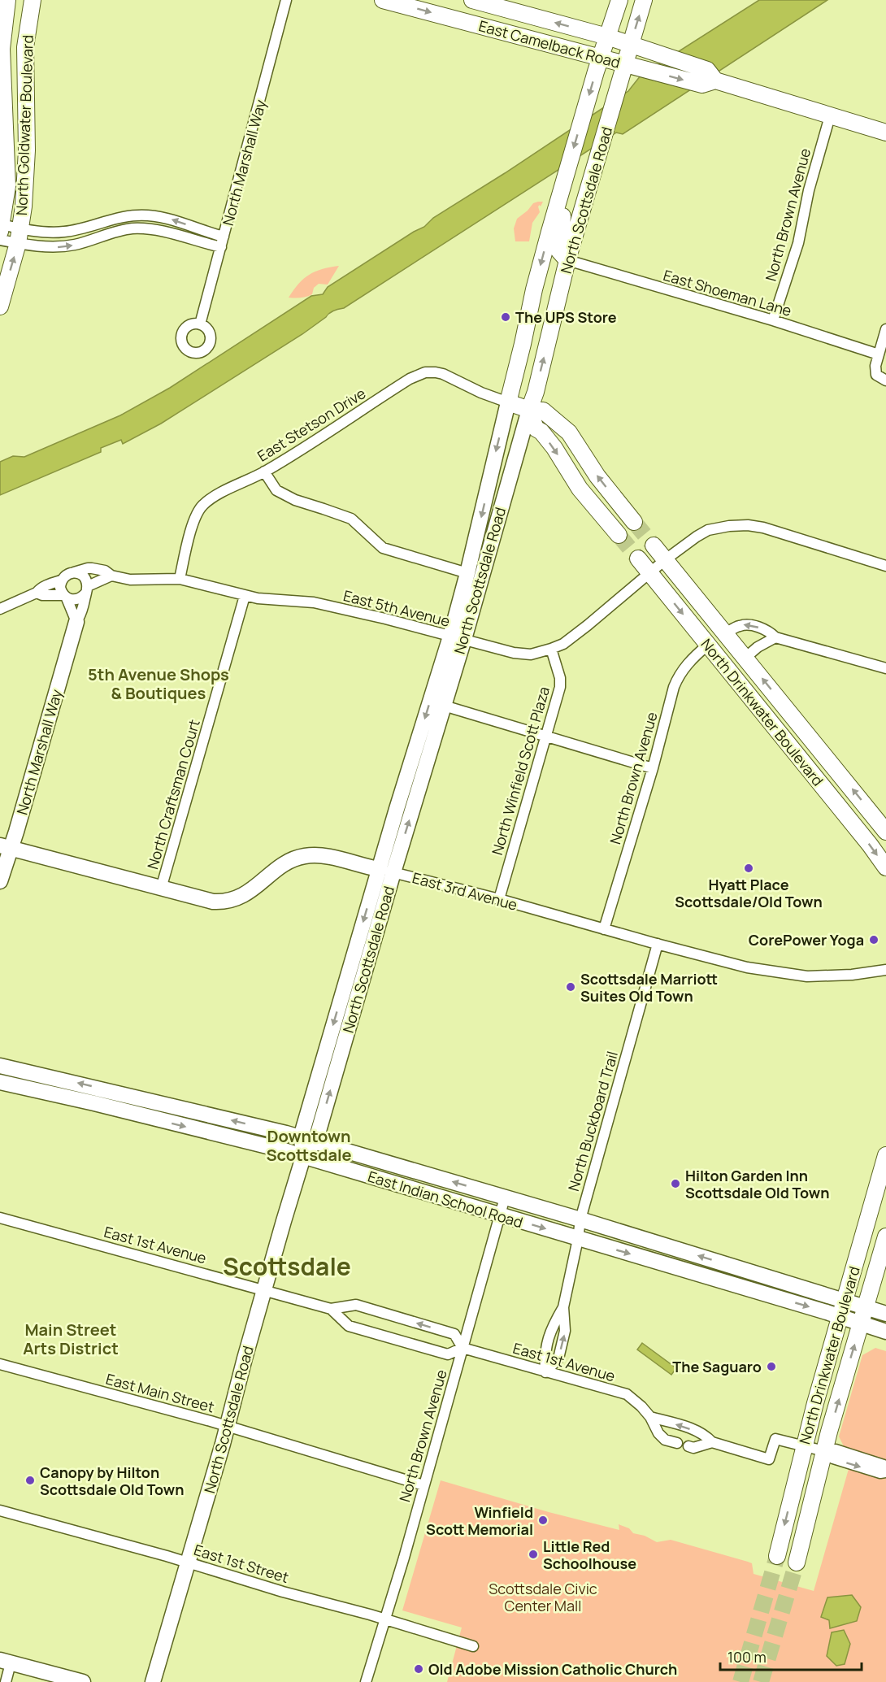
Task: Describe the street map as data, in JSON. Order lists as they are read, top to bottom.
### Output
{
  "streets": {
    "main road": [
      "East Camelback Road",
      "North Goldwater Boulevard",
      "North Marshall Way",
      "North Scottsdale Road",
      "North Drinkwater Boulevard",
      "East 3rd Avenue",
      "East Indian School Road"
    ],
    "street": [
      "North Brown Avenue",
      "East Shoeman Lane",
      "East Stetson Drive",
      "East 5th Avenue",
      "North Winfield Scott Plaza",
      "North Craftsman Court",
      "North Buckboard Trail",
      "East 1st Avenue",
      "East Main Street",
      "East 1st Street"
    ]
  },
  "crossings": [
    ["East Camelback Road", "North Scottsdale Road"],
    ["East Camelback Road", "North Brown Avenue"],
    ["North Marshall Way", "East 5th Avenue"],
    ["North Marshall Way", "East 3rd Avenue"],
    ["North Scottsdale Road", "East Shoeman Lane"],
    ["North Scottsdale Road", "East Stetson Drive"],
    ["North Scottsdale Road", "East 5th Avenue"],
    ["North Scottsdale Road", "East 3rd Avenue"],
    ["North Scottsdale Road", "East Indian School Road"],
    ["North Scottsdale Road", "East 1st Avenue"],
    ["North Scottsdale Road", "East Main Street"],
    ["North Scottsdale Road", "East 1st Street"],
    ["North Brown Avenue", "East Shoeman Lane"],
    ["North Brown Avenue", "North Drinkwater Boulevard"],
    ["North Brown Avenue", "East 3rd Avenue"],
    ["North Brown Avenue", "East Indian School Road"],
    ["North Brown Avenue", "East 1st Avenue"],
    ["North Brown Avenue", "East Main Street"],
    ["North Brown Avenue", "East 1st Street"],
    ["East Stetson Drive", "East 5th Avenue"],
    ["East 5th Avenue", "North Drinkwater Boulevard"],
    ["East 5th Avenue", "North Winfield Scott Plaza"],
    ["East 5th Avenue", "North Craftsman Court"],
    ["North Drinkwater Boulevard", "East Indian School Road"],
    ["North Drinkwater Boulevard", "East 1st Avenue"],
    ["North Winfield Scott Plaza", "East 3rd Avenue"],
    ["North Craftsman Court", "East 3rd Avenue"],
    ["East 3rd Avenue", "North Buckboard Trail"],
    ["North Buckboard Trail", "East Indian School Road"],
    ["North Buckboard Trail", "East 1st Avenue"]
  ],
  "districts": [
    "5th Avenue Shops & Boutiques",
    "Downtown Scottsdale",
    "Scottsdale",
    "Main Street Arts District"
  ],
  "parks": ["Scottsdale Civic Center Mall"],
  "places": [
    "The UPS Store",
    "Hyatt Place Scottsdale/Old Town",
    "CorePower Yoga",
    "Scottsdale Marriott Suites Old Town",
    "Hilton Garden Inn Scottsdale Old Town",
    "The Saguaro",
    "Canopy by Hilton Scottsdale Old Town",
    "Winfield Scott Memorial",
    "Little Red Schoolhouse",
    "Old Adobe Mission Catholic Church"
  ],
  "scale_bar": "100 m"
}
